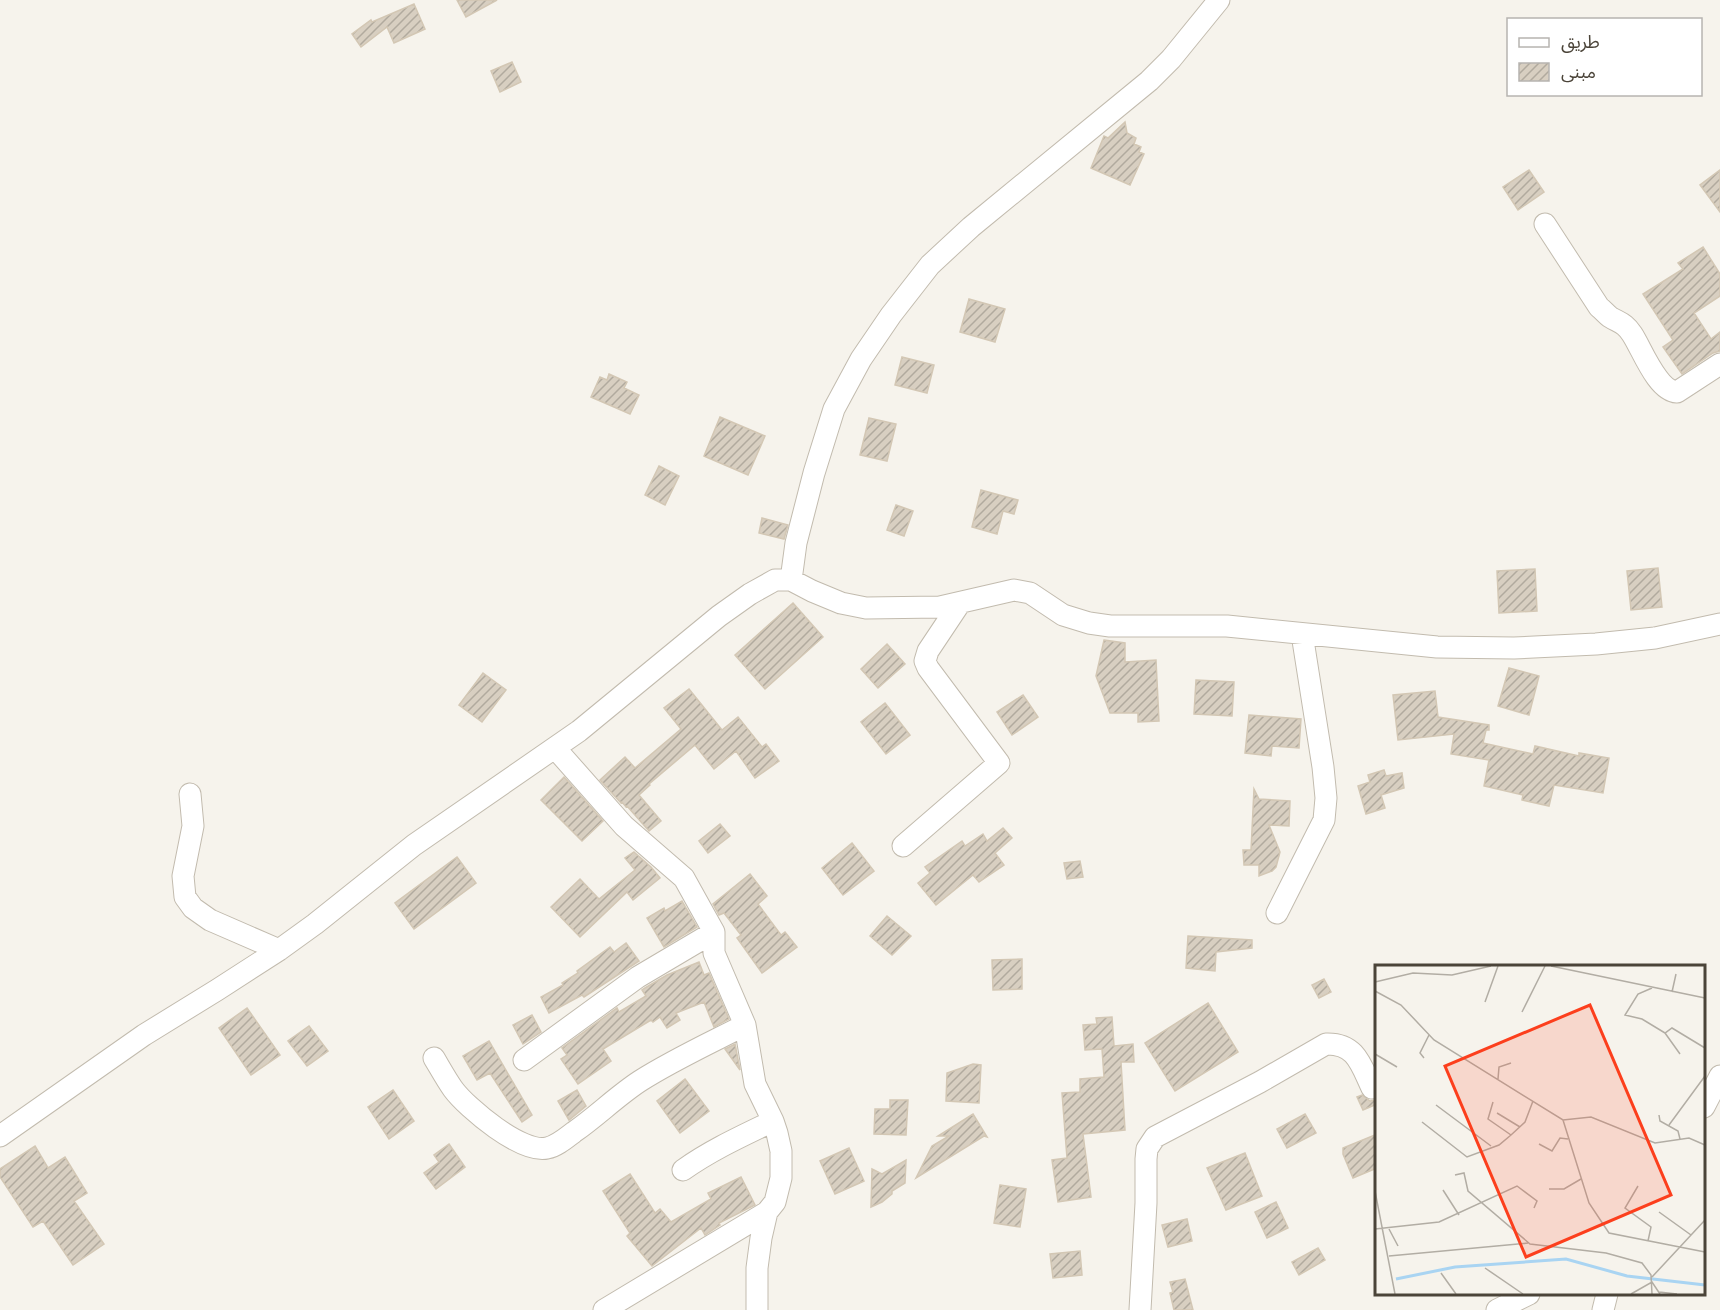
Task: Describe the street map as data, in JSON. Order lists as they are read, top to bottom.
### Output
{
  "legend": ["طريق", "مبنى"]
}
